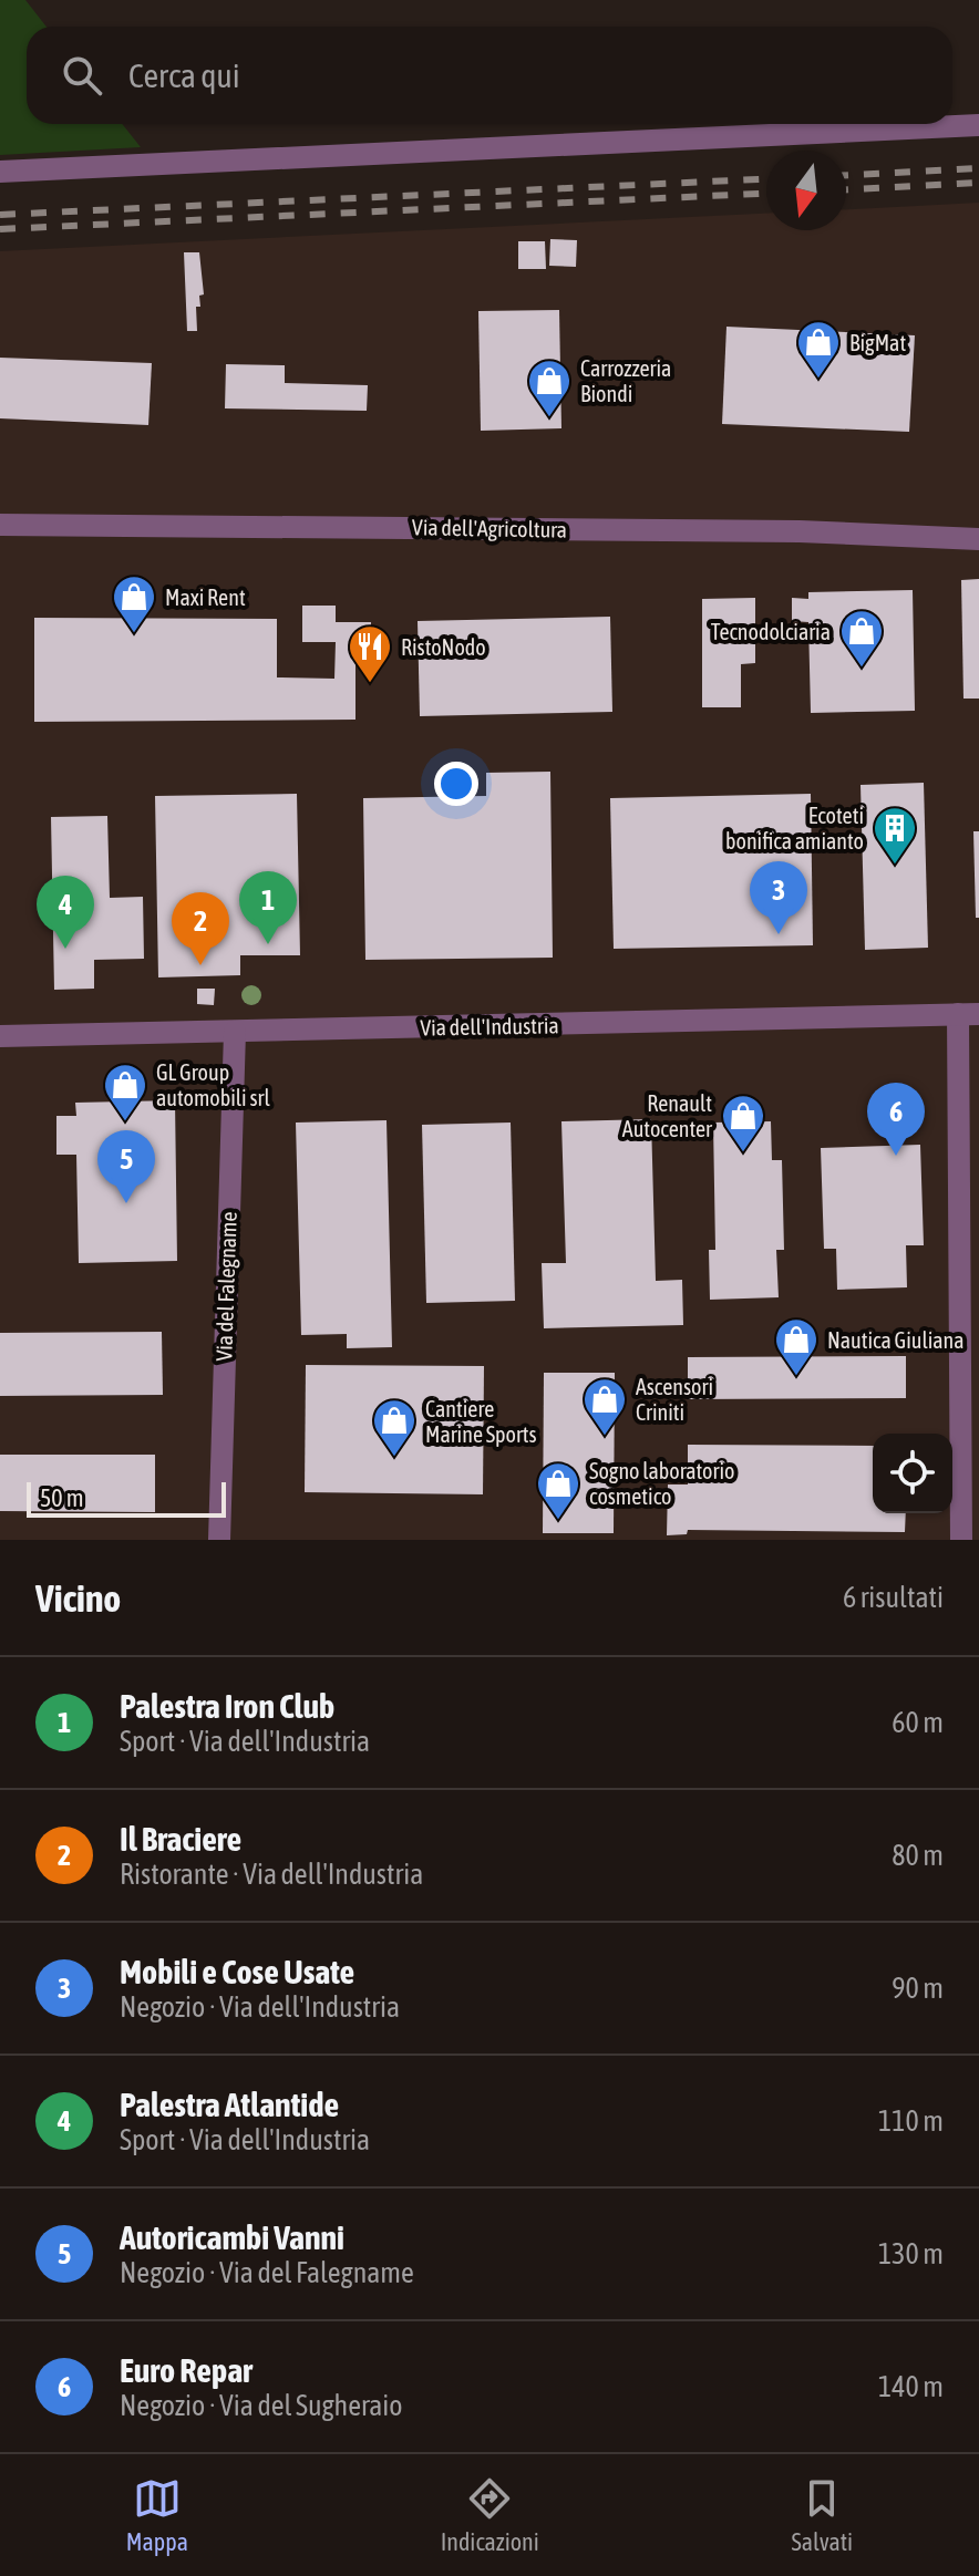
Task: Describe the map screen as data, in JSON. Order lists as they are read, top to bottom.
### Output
{
  "streets": {
    "street": ["Via dell'Agricoltura", "Via dell'Industria", "Via del Falegname"]
  },
  "crossings": [
    ["Via dell'Industria", "Via del Falegname"]
  ],
  "places": {
    "shop": [
      "BigMat",
      "Carrozzeria Biondi",
      "Maxi Rent",
      "Tecnodolciaria",
      "GL Group automobili srl",
      "Renault Autocenter",
      "Nautica Giuliana",
      "Ascensori Criniti",
      "Cantiere Marine Sports",
      "Sogno laboratorio cosmetico"
    ],
    "restaurant": ["RistoNodo"],
    "building": ["Ecoteti bonifica amianto"]
  },
  "scale_bar": "50 m",
  "north": "bottom",
  "page": {
    "search": "Cerca qui",
    "pins": [
      "3",
      "1",
      "4",
      "2",
      "6",
      "5"
    ],
    "scale": "50 m",
    "heading": ["Vicino", "6 risultati"],
    "list": [
      {
        "mark": "1",
        "name": "Palestra Iron Club",
        "note": "Sport · Via dell'Industria",
        "value": "60 m"
      },
      {
        "mark": "2",
        "name": "Il Braciere",
        "note": "Ristorante · Via dell'Industria",
        "value": "80 m"
      },
      {
        "mark": "3",
        "name": "Mobili e Cose Usate",
        "note": "Negozio · Via dell'Industria",
        "value": "90 m"
      },
      {
        "mark": "4",
        "name": "Palestra Atlantide",
        "note": "Sport · Via dell'Industria",
        "value": "110 m"
      },
      {
        "mark": "5",
        "name": "Autoricambi Vanni",
        "note": "Negozio · Via del Falegname",
        "value": "130 m"
      },
      {
        "mark": "6",
        "name": "Euro Repar",
        "note": "Negozio · Via del Sugheraio",
        "value": "140 m"
      }
    ],
    "nav": ["Mappa", "Indicazioni", "Salvati"]
  }
}
